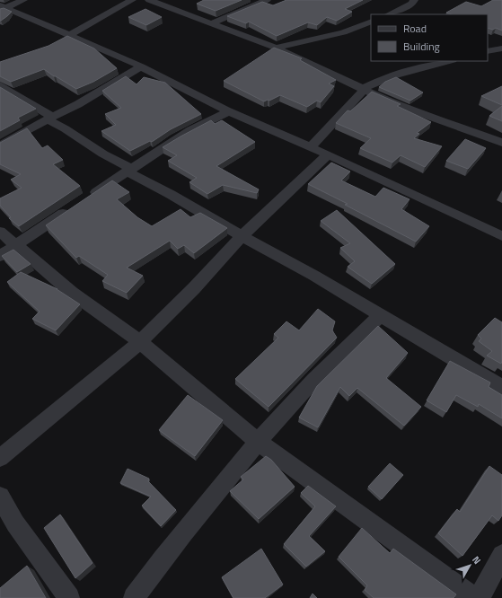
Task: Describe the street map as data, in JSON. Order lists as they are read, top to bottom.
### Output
{
  "legend": ["Road", "Building"],
  "north": "top right"
}
